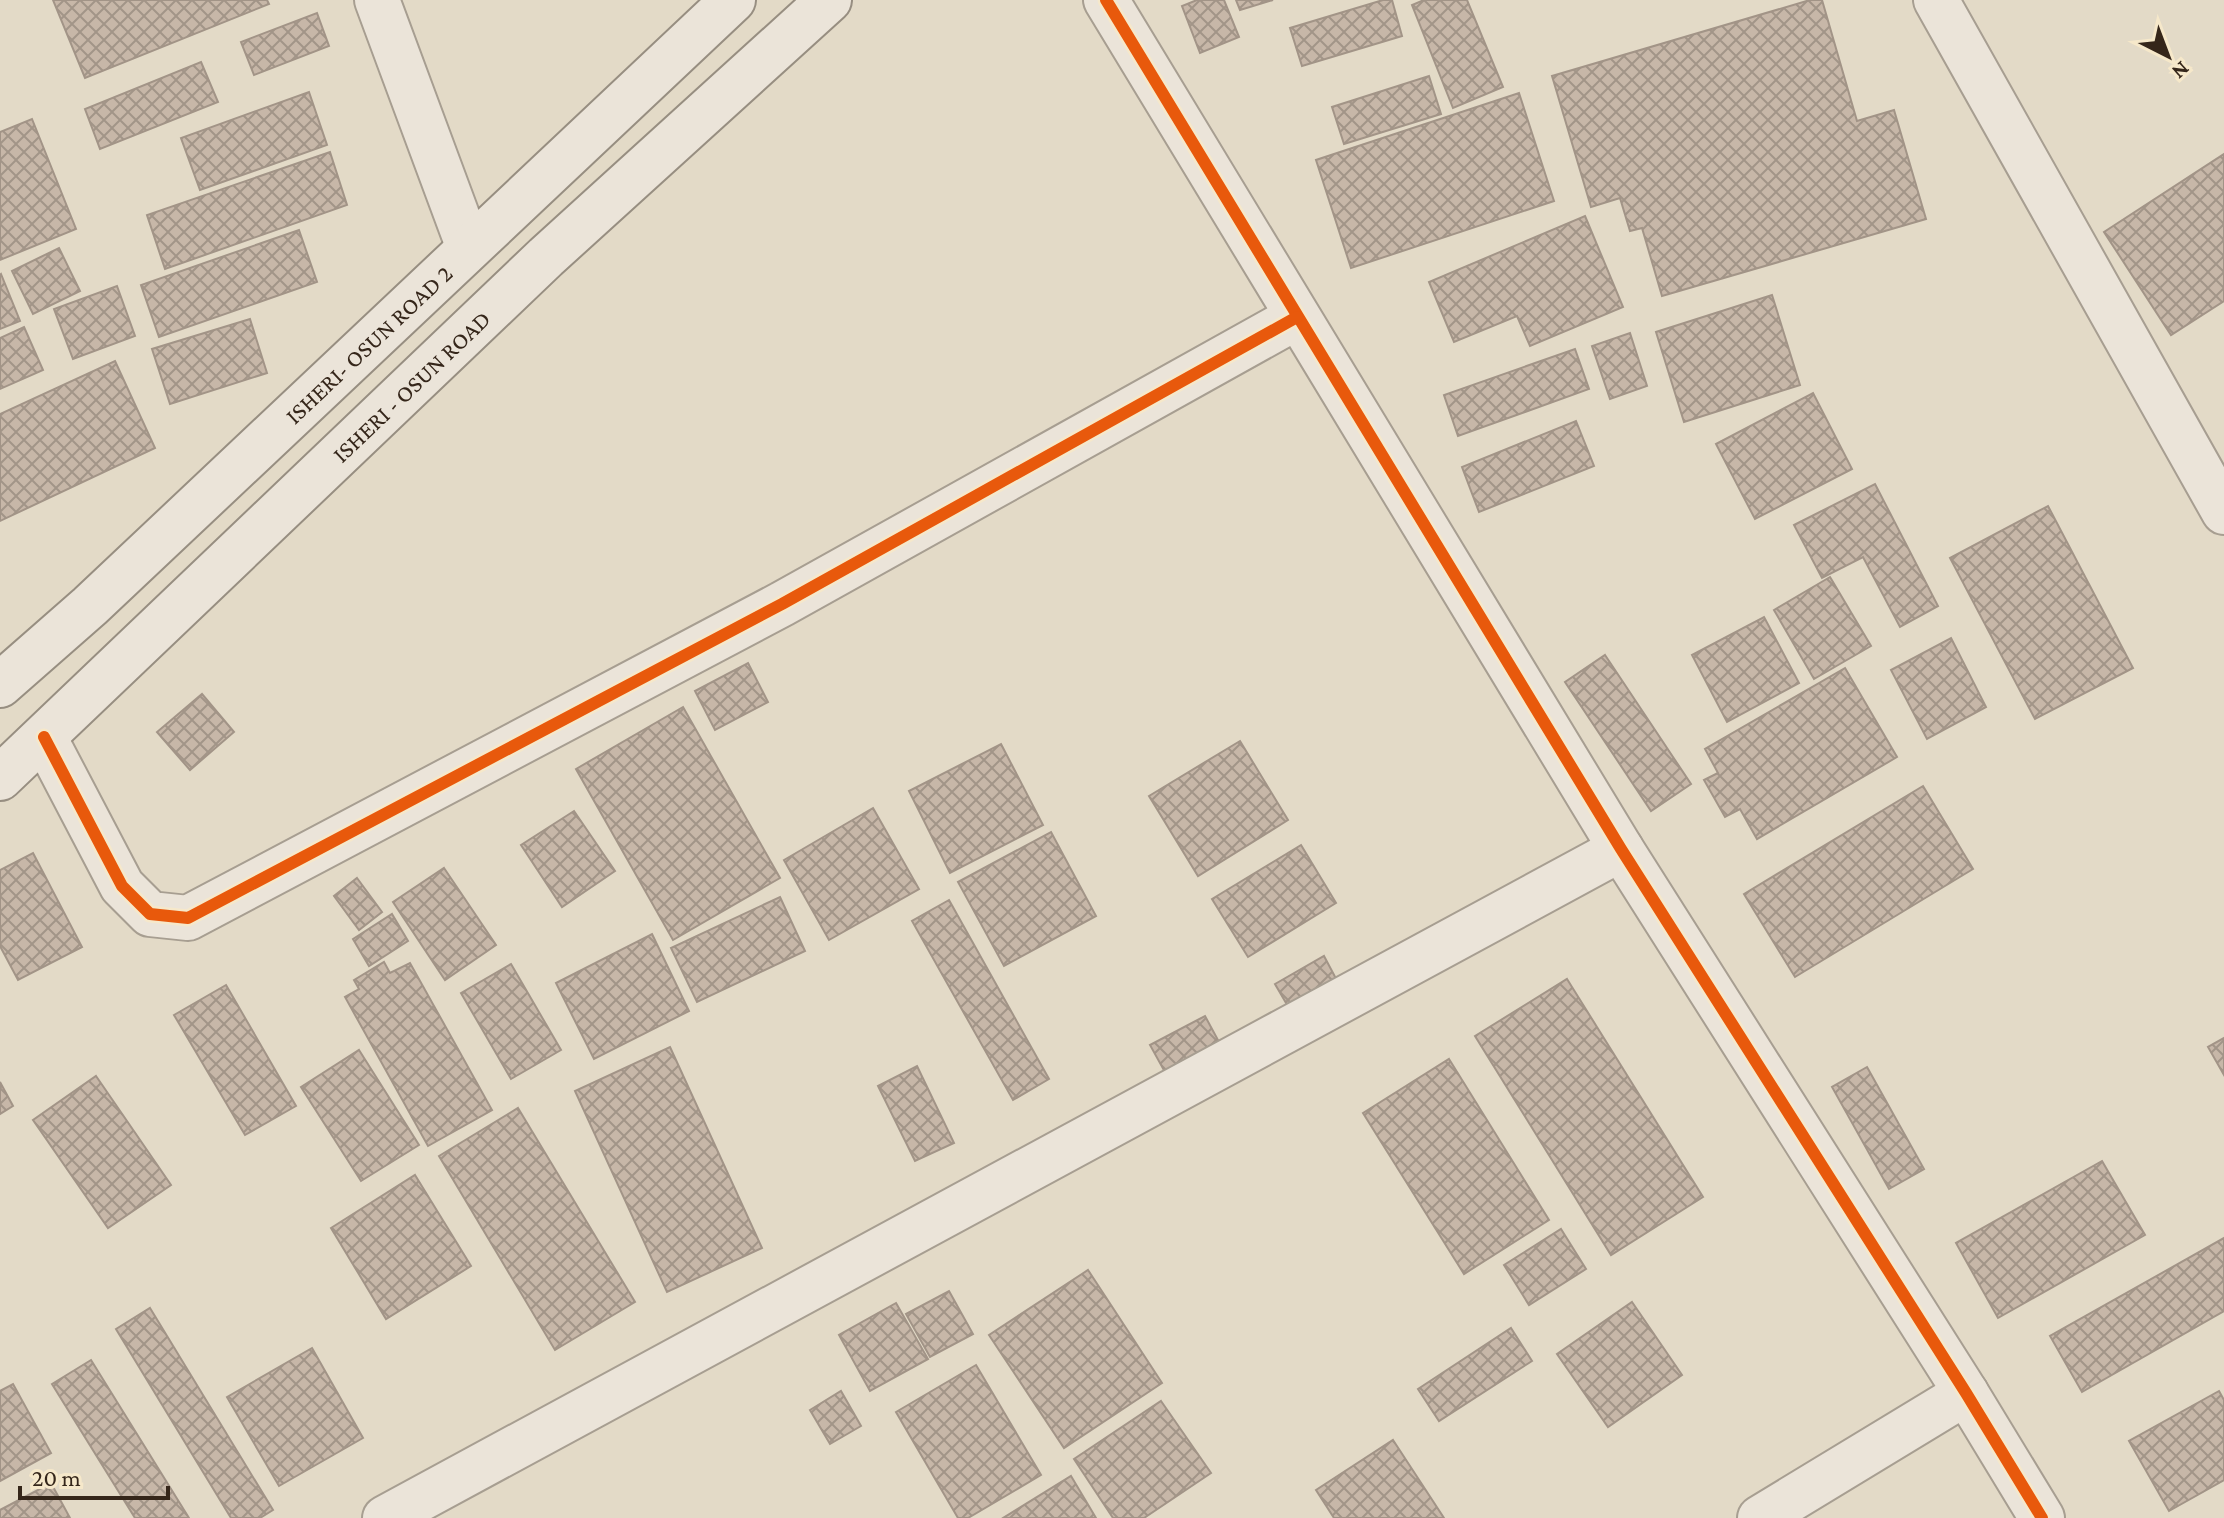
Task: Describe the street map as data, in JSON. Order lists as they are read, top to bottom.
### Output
{
  "streets": {
    "street": ["ISHERI- OSUN ROAD 2", "ISHERI - OSUN ROAD"]
  },
  "scale_bar": "20 m",
  "north": "bottom right"
}
